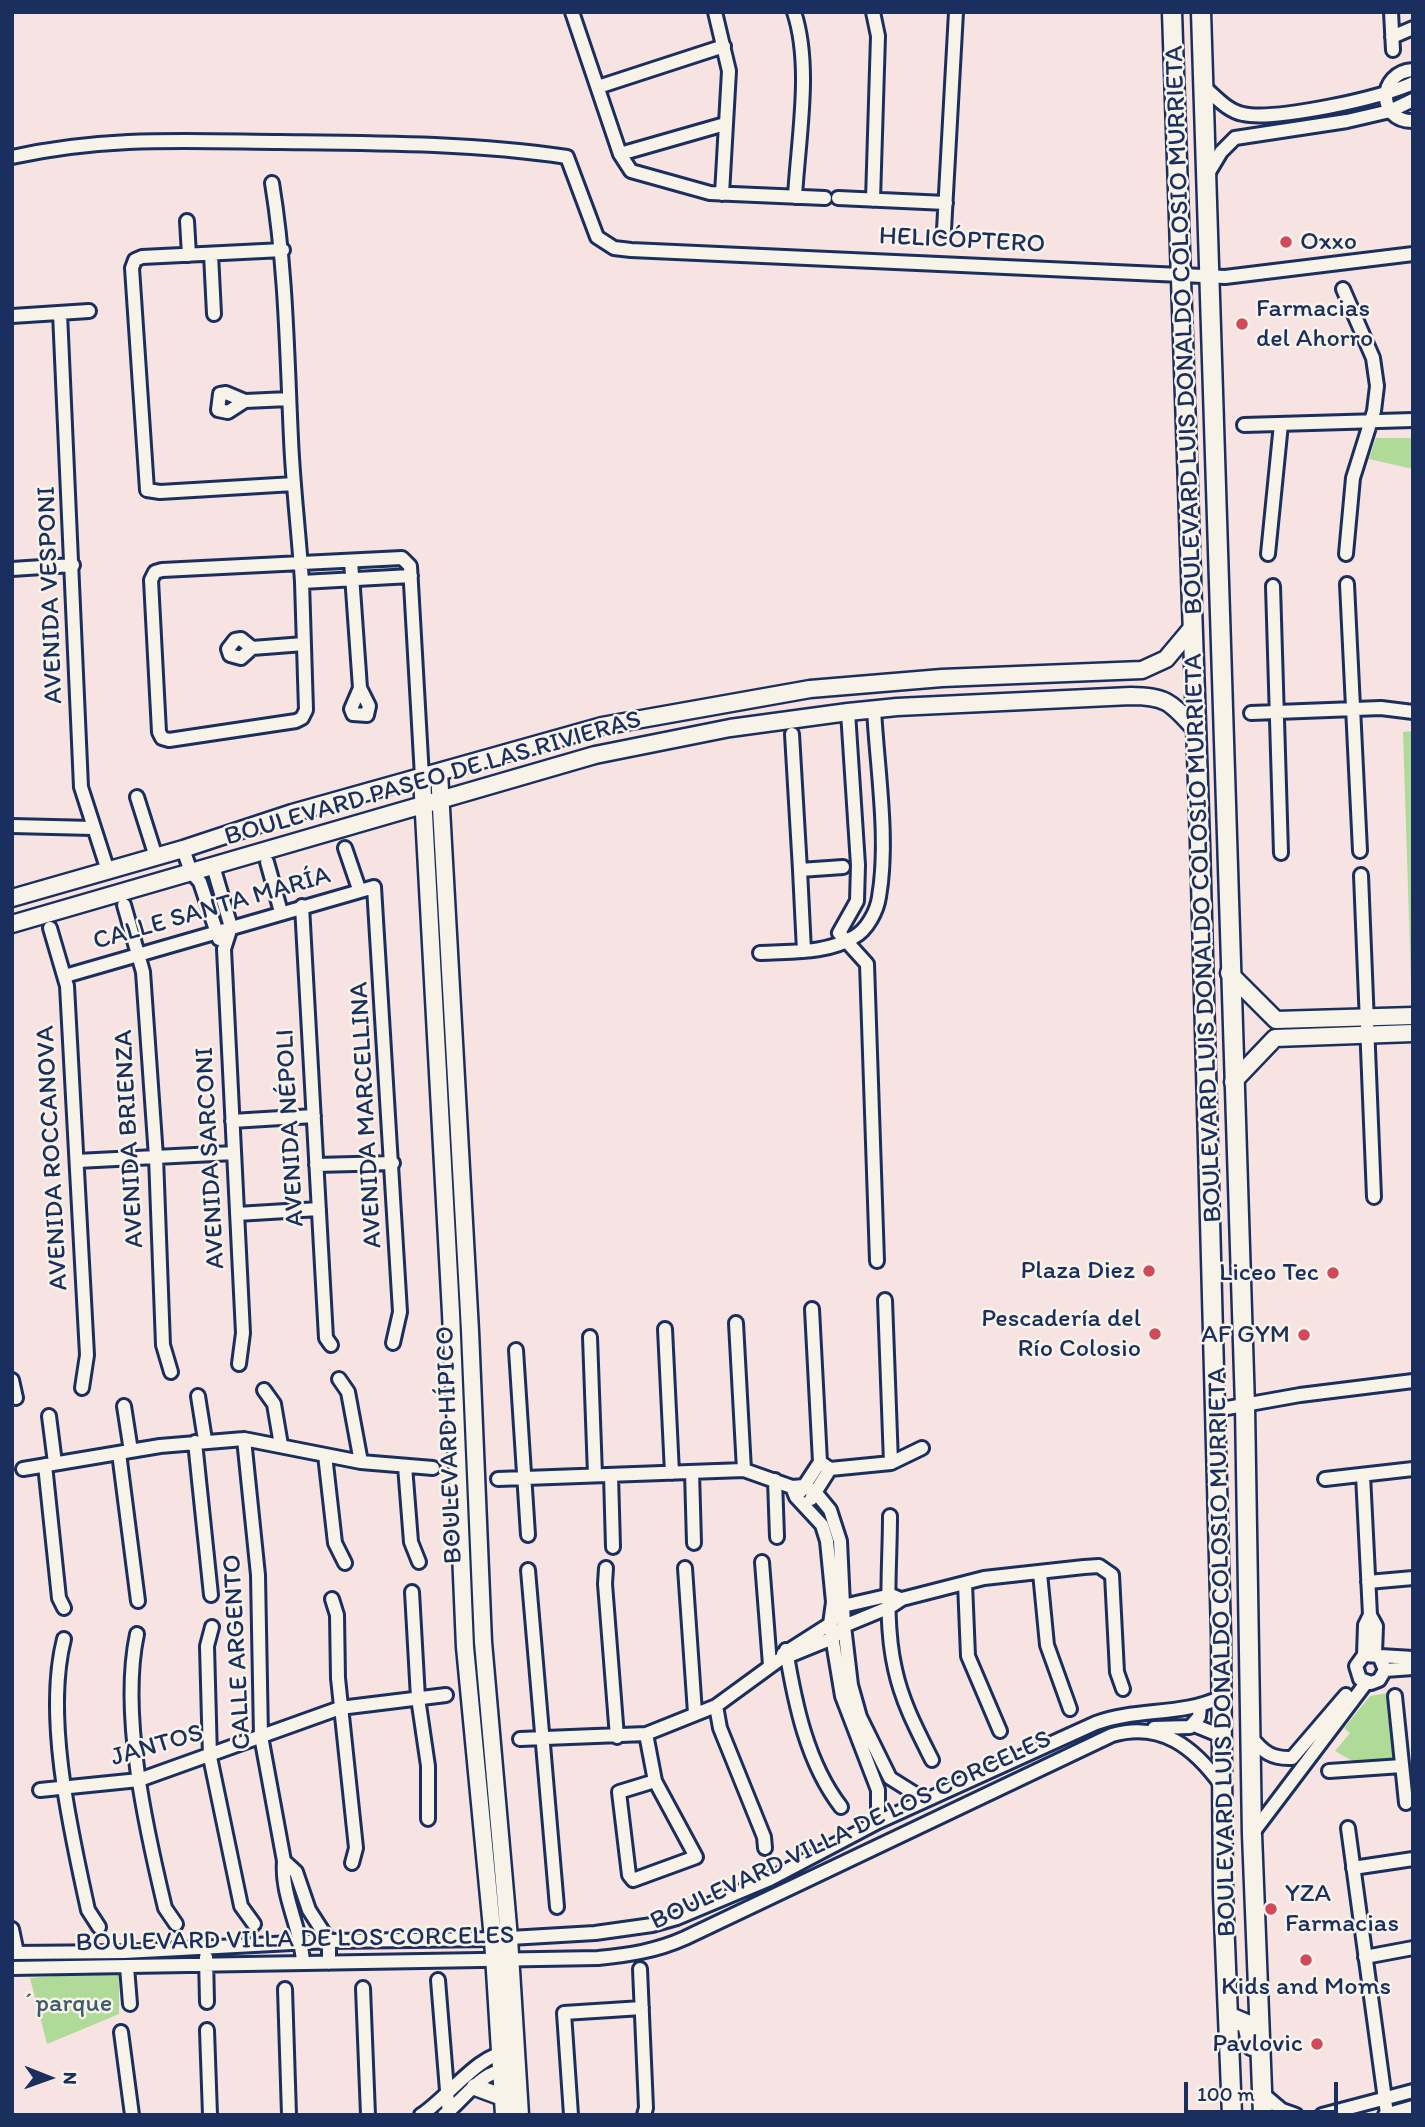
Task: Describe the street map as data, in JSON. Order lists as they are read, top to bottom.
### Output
{
  "streets": {
    "main road": ["BOULEVARD LUIS DONALDO COLOSIO MURRIETA"],
    "street": [
      "HELICÓPTERO",
      "AVENIDA VESPONI",
      "BOULEVARD PASEO DE LAS RIVIERAS",
      "CALLE SANTA MARÍA",
      "AVENIDA MARCELLINA",
      "AVENIDA NÉPOLI",
      "AVENIDA BRIENZA",
      "AVENIDA ROCCANOVA",
      "AVENIDA SARCONI",
      "BOULEVARD HÍPICO",
      "CALLE ARGENTO",
      "JANTOS",
      "BOULEVARD VILLA DE LOS CORCELES"
    ]
  },
  "crossings": [
    ["HELICÓPTERO", "BOULEVARD LUIS DONALDO COLOSIO MURRIETA"],
    ["BOULEVARD LUIS DONALDO COLOSIO MURRIETA", "BOULEVARD PASEO DE LAS RIVIERAS"],
    ["BOULEVARD LUIS DONALDO COLOSIO MURRIETA", "BOULEVARD VILLA DE LOS CORCELES"],
    ["AVENIDA VESPONI", "BOULEVARD PASEO DE LAS RIVIERAS"],
    ["BOULEVARD PASEO DE LAS RIVIERAS", "AVENIDA SARCONI"],
    ["BOULEVARD PASEO DE LAS RIVIERAS", "BOULEVARD HÍPICO"],
    ["CALLE SANTA MARÍA", "AVENIDA MARCELLINA"],
    ["CALLE SANTA MARÍA", "AVENIDA NÉPOLI"],
    ["CALLE SANTA MARÍA", "AVENIDA BRIENZA"],
    ["CALLE SANTA MARÍA", "AVENIDA ROCCANOVA"],
    ["CALLE SANTA MARÍA", "AVENIDA SARCONI"],
    ["BOULEVARD HÍPICO", "BOULEVARD VILLA DE LOS CORCELES"],
    ["CALLE ARGENTO", "JANTOS"],
    ["CALLE ARGENTO", "BOULEVARD VILLA DE LOS CORCELES"]
  ],
  "parks": ["´parque"],
  "places": [
    "Oxxo",
    "Farmacias del Ahorro",
    "Plaza Diez",
    "Liceo Tec",
    "Pescadería del Río Colosio",
    "AF GYM",
    "YZA Farmacias",
    "Kids and Moms",
    "Pavlovic"
  ],
  "scale_bar": "100 m",
  "north": "right"
}
